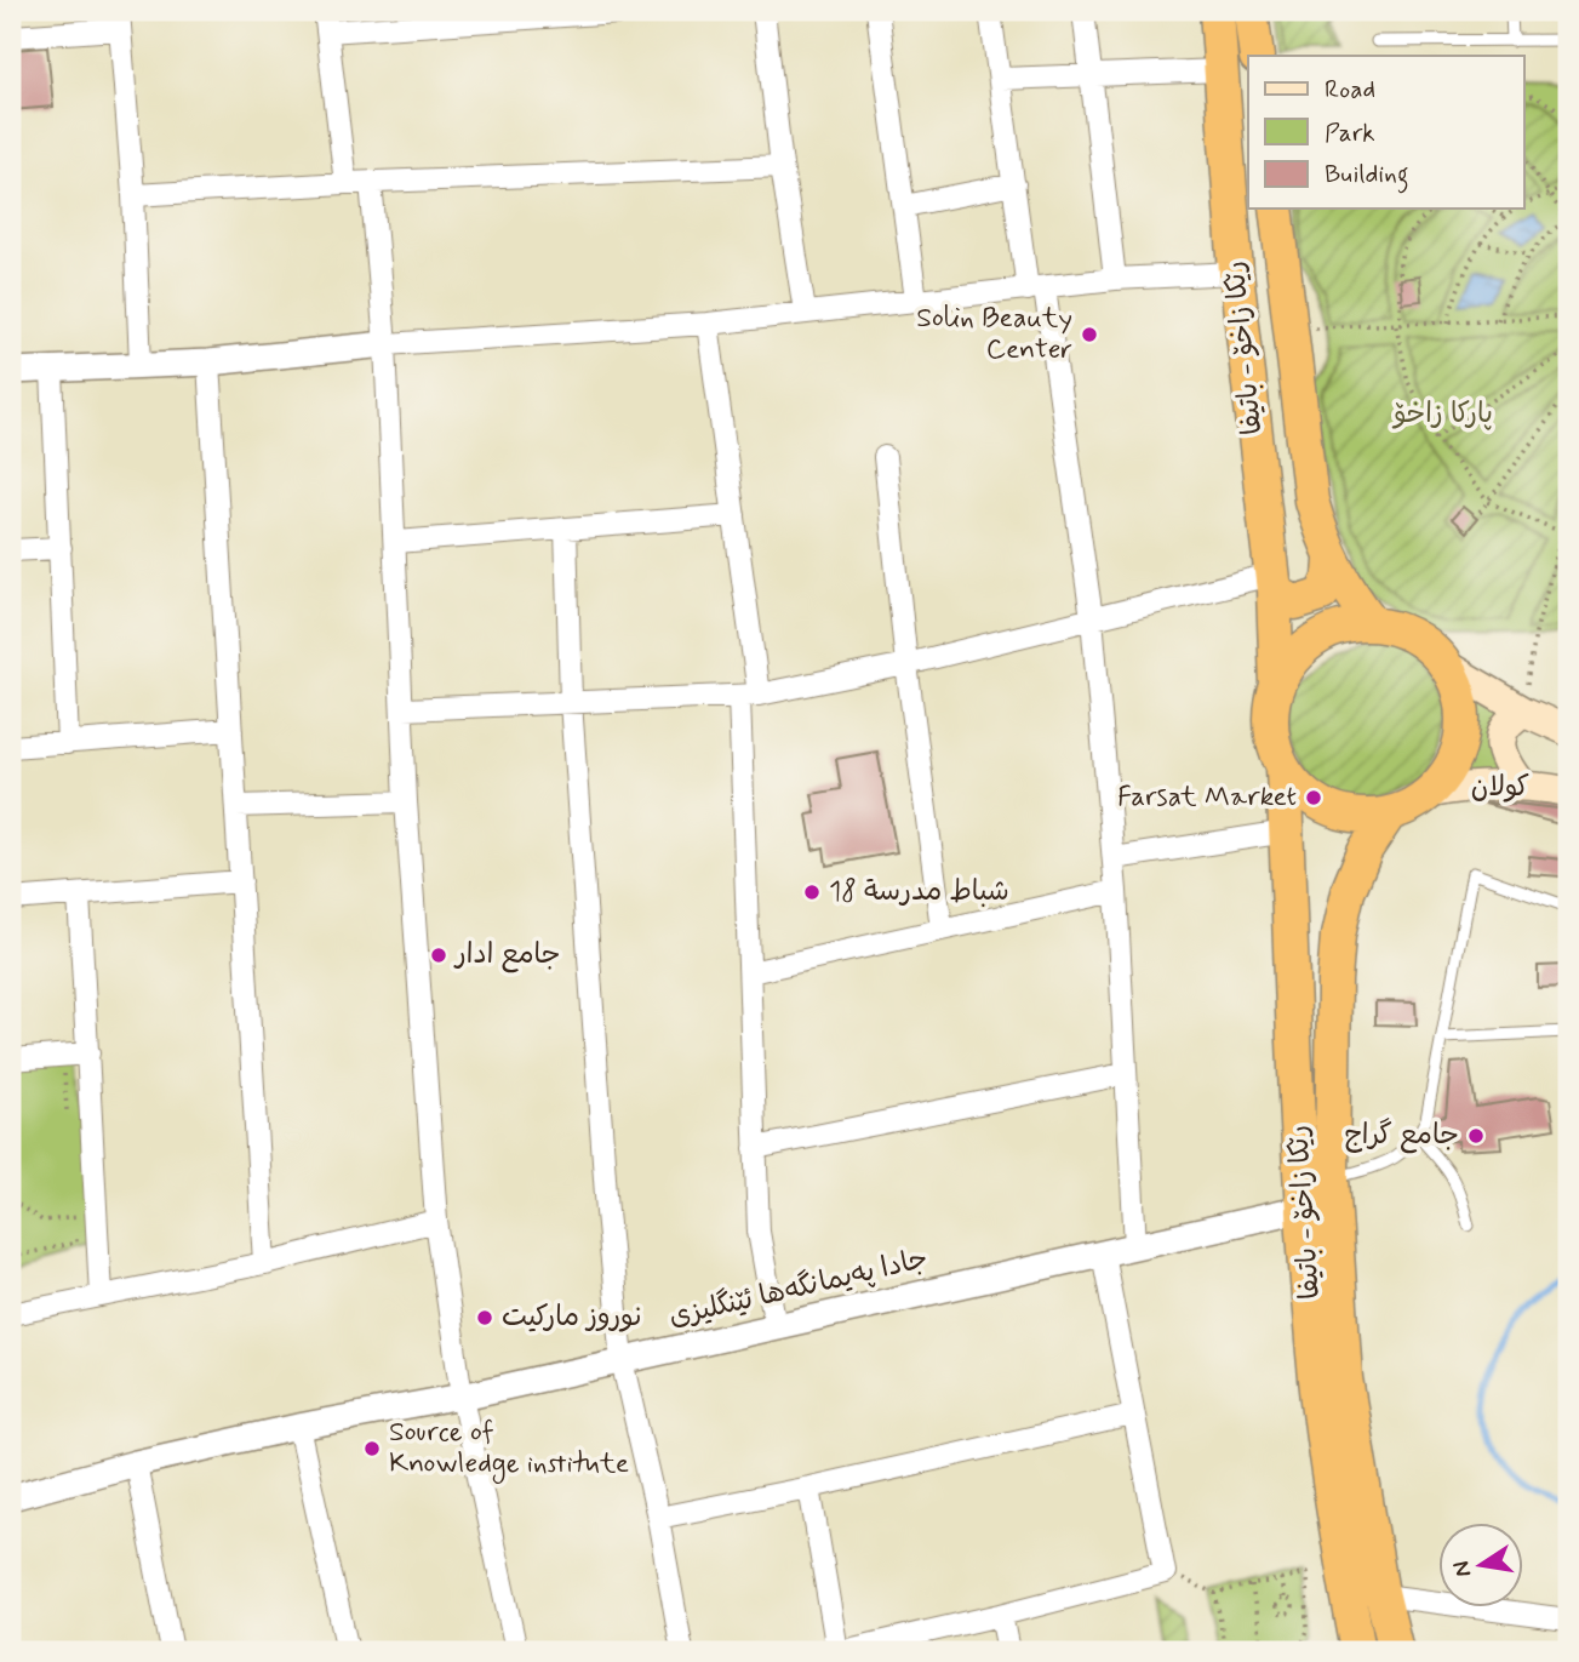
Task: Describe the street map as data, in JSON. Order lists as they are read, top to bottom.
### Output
{
  "streets": {
    "highway": ["رێکا زاخۆ - باتیفا"],
    "main road": ["كولان"],
    "street": ["جادا په‌يمانگه‌ها ئێنگليزى"]
  },
  "crossings": [
    ["رێکا زاخۆ - باتیفا", "كولان"],
    ["رێکا زاخۆ - باتیفا", "جادا په‌يمانگه‌ها ئێنگليزى"]
  ],
  "parks": ["پارکا زاخۆ"],
  "places": [
    "Solin Beauty Center",
    "Farsat Market",
    "18 شباط مدرسة",
    "جامع ادار",
    "جامع گراج",
    "نوروز ماركيت",
    "Source of Knowledge institute"
  ],
  "legend": ["Road", "Park", "Building"],
  "north": "left"
}
